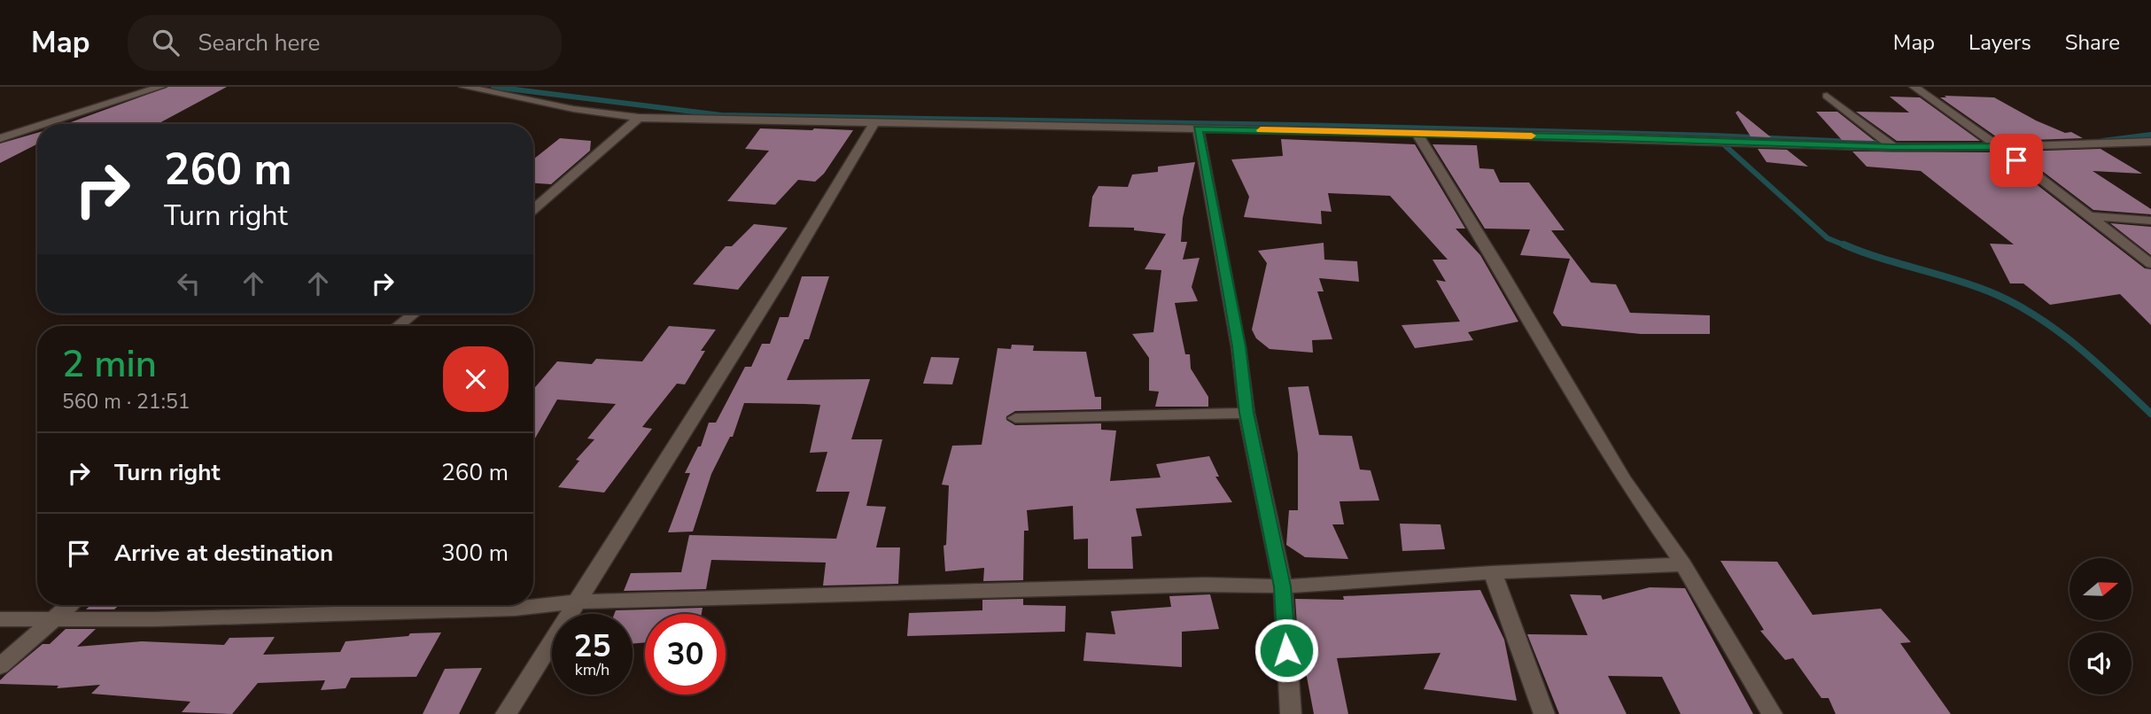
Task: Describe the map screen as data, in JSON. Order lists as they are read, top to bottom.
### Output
{
  "north": "right",
  "page": {
    "header": "Map",
    "search": "Search here",
    "nav": ["Map", "Layers", "Share"],
    "turn": ["260 m", "Turn right"],
    "heading": ["2 min", "560 m · 21:51"],
    "list": [
      {
        "name": "Turn right",
        "value": "260 m"
      },
      {
        "name": "Arrive at destination",
        "value": "300 m"
      }
    ],
    "speed": "25 km/h",
    "limit": "30"
  }
}
